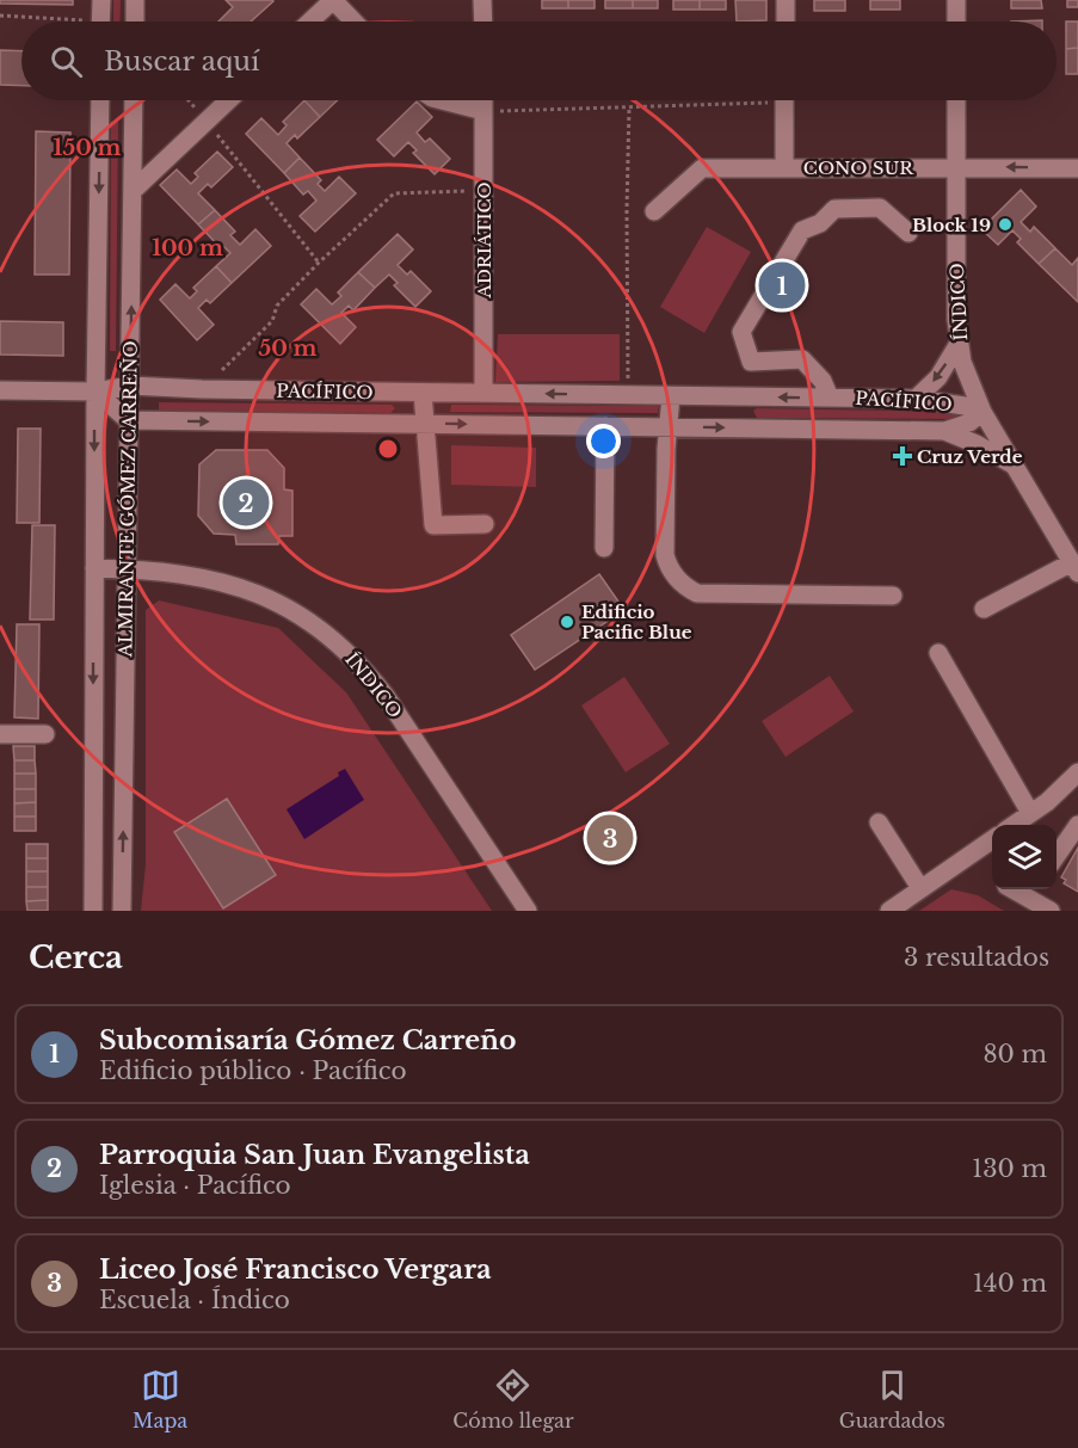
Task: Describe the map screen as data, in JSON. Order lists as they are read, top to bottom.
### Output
{
  "streets": {
    "street": [
      "CONO SUR",
      "ADRIÁTICO",
      "ÍNDICO",
      "PACÍFICO",
      "ALMIRANTE GÓMEZ CARREÑO"
    ]
  },
  "crossings": [
    ["CONO SUR", "ÍNDICO"],
    ["ADRIÁTICO", "PACÍFICO"],
    ["ÍNDICO", "PACÍFICO"],
    ["ÍNDICO", "ALMIRANTE GÓMEZ CARREÑO"],
    ["PACÍFICO", "ALMIRANTE GÓMEZ CARREÑO"]
  ],
  "places": {
    "other": ["Block 19", "Edificio Pacific Blue"],
    "health": ["Cruz Verde"]
  },
  "page": {
    "search": "Buscar aquí",
    "pins": ["1", "2", "3"],
    "heading": ["Cerca", "3 resultados"],
    "list": [
      {
        "mark": "1",
        "name": "Subcomisaría Gómez Carreño",
        "note": "Edificio público · Pacífico",
        "value": "80 m"
      },
      {
        "mark": "2",
        "name": "Parroquia San Juan Evangelista",
        "note": "Iglesia · Pacífico",
        "value": "130 m"
      },
      {
        "mark": "3",
        "name": "Liceo José Francisco Vergara",
        "note": "Escuela · Índico",
        "value": "140 m"
      }
    ],
    "nav": ["Mapa", "Cómo llegar", "Guardados"]
  },
  "rings": ["150 m", "100 m", "50 m"]
}
